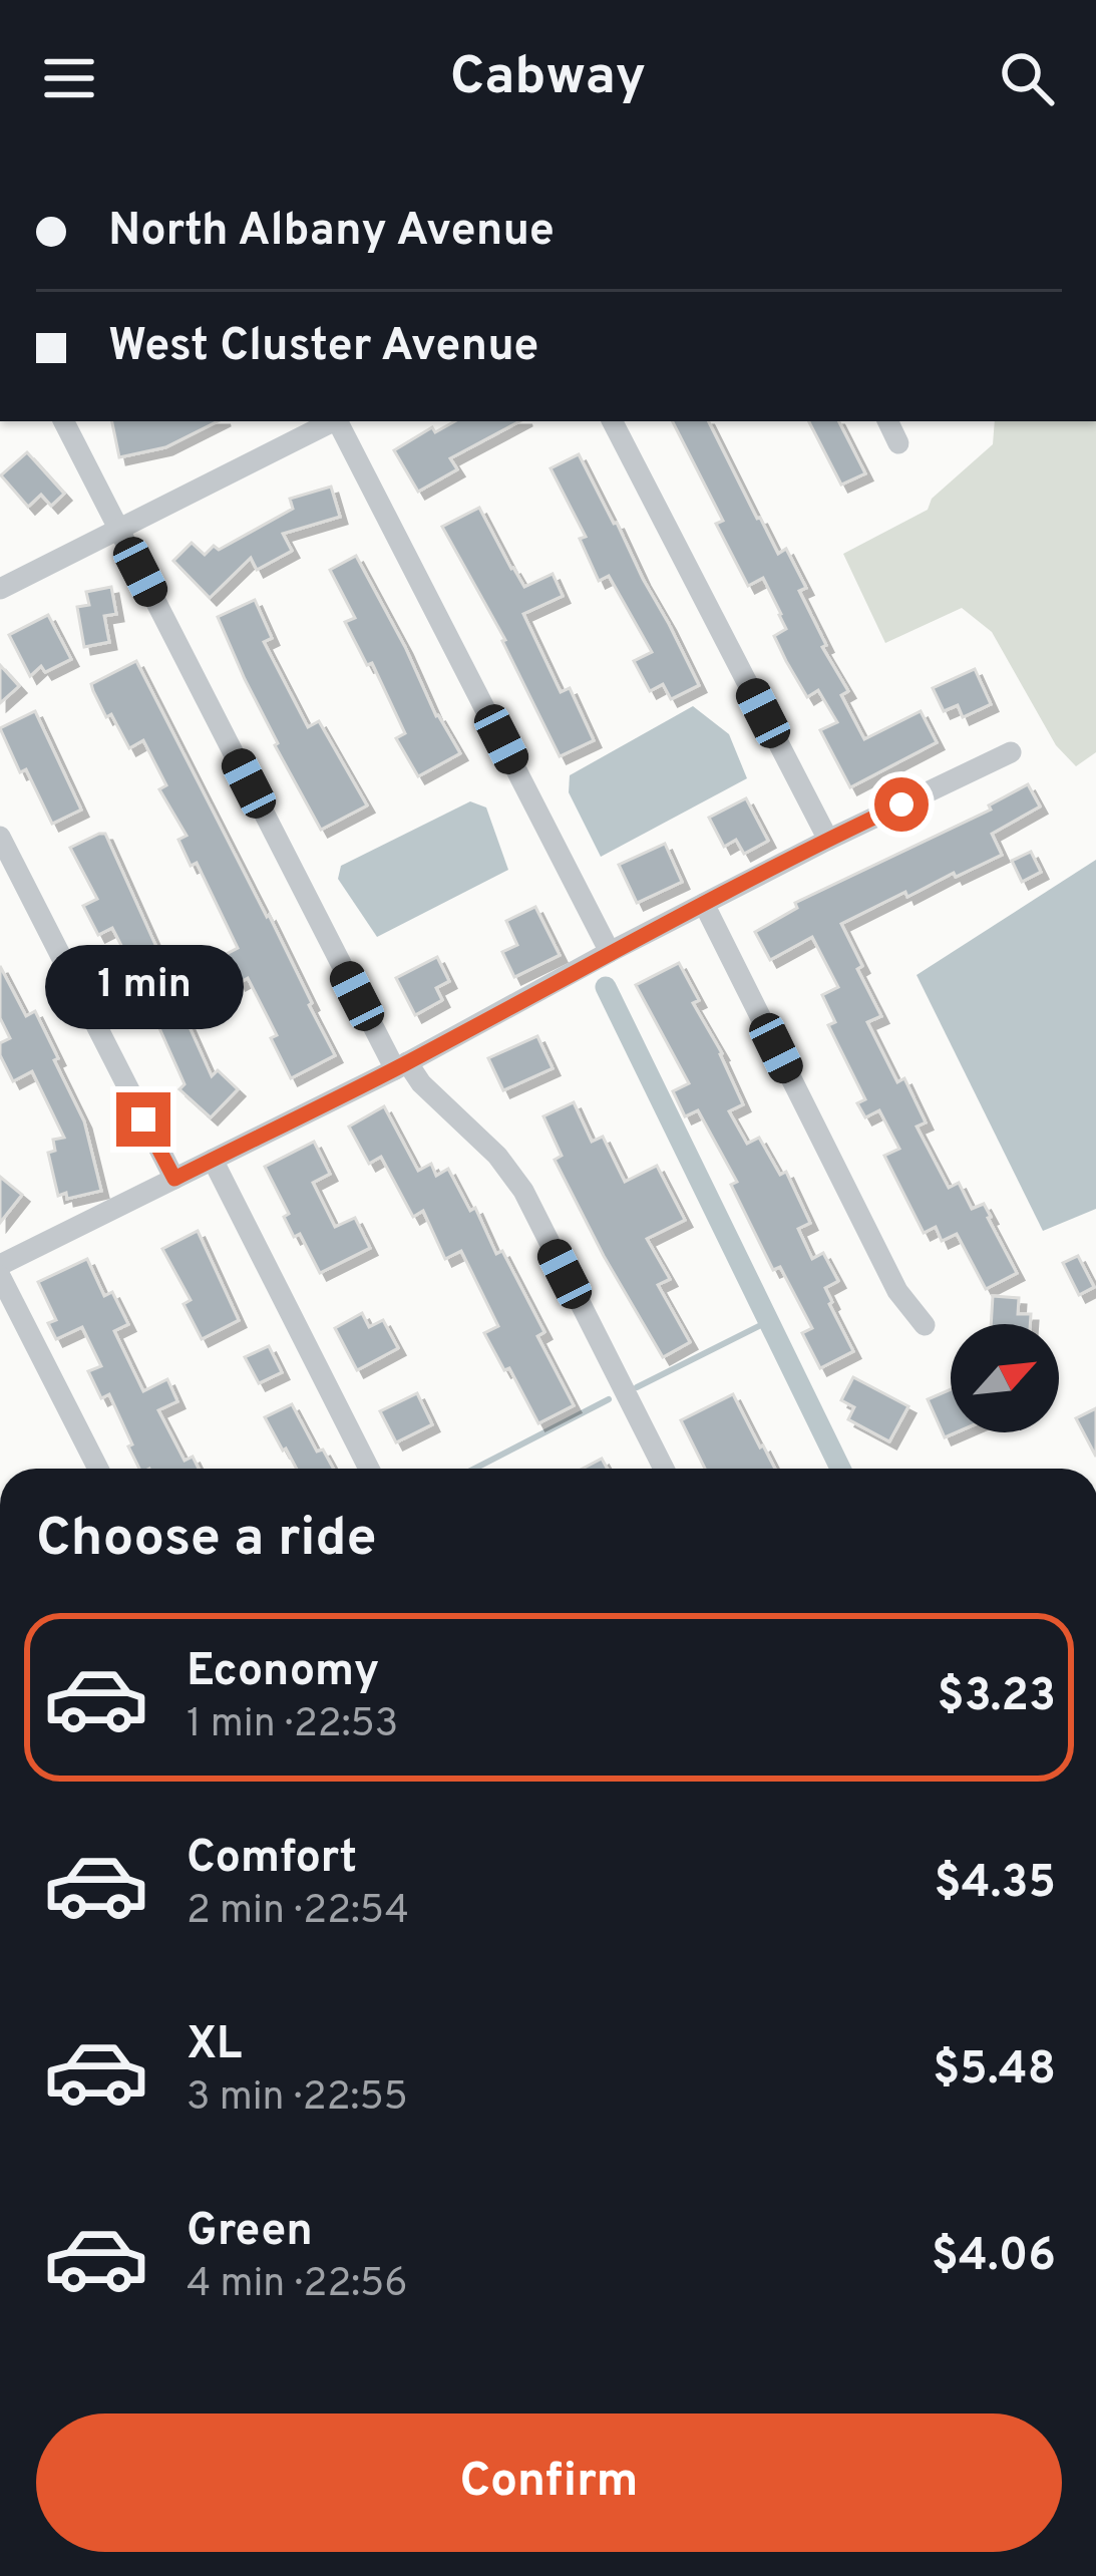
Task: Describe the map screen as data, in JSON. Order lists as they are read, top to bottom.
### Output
{
  "north": "top right",
  "page": {
    "header": "Cabway",
    "banner": ["North Albany Avenue", "West Cluster Avenue"],
    "bubble": "1 min",
    "heading": "Choose a ride",
    "list": [
      {
        "name": "Economy",
        "note": "1 min · 22:53",
        "value": "$3.23"
      },
      {
        "name": "Comfort",
        "note": "2 min · 22:54",
        "value": "$4.35"
      },
      {
        "name": "XL",
        "note": "3 min · 22:55",
        "value": "$5.48"
      },
      {
        "name": "Green",
        "note": "4 min · 22:56",
        "value": "$4.06"
      }
    ],
    "buttons": "Confirm"
  }
}
